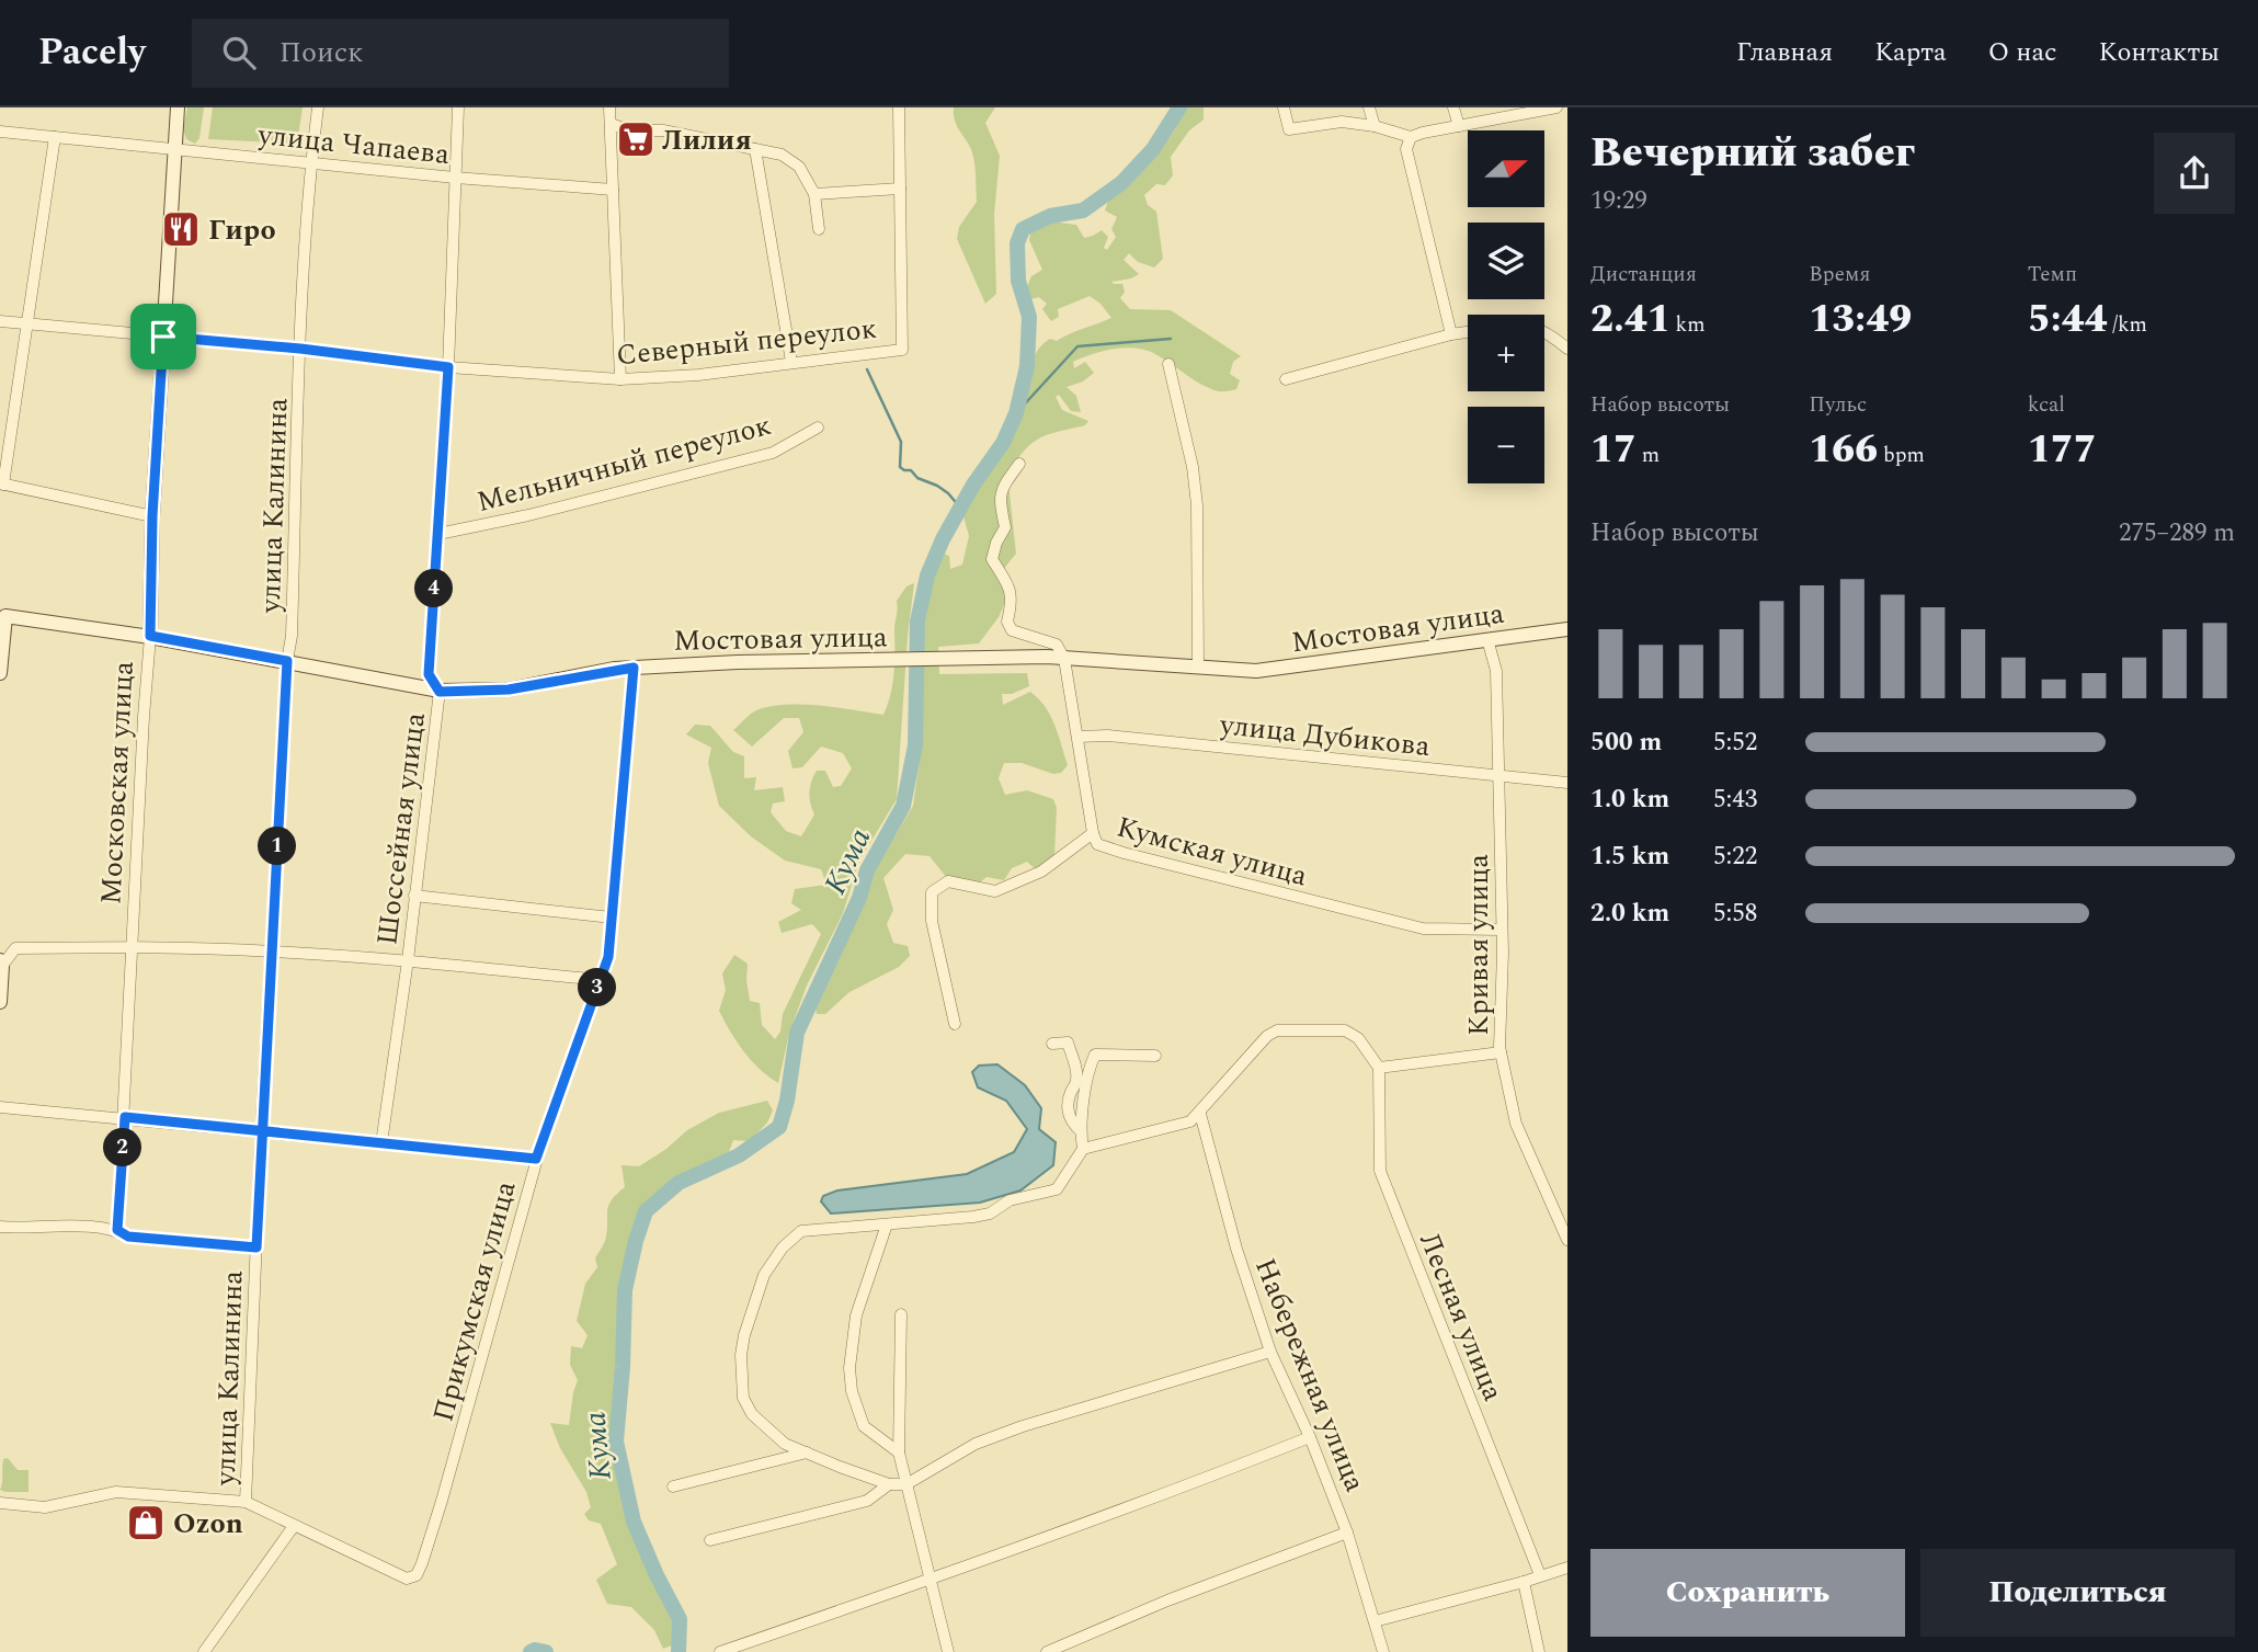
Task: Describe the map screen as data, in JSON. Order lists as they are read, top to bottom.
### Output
{
  "streets": {
    "main road": ["Мостовая улица", "Московская улица"],
    "street": [
      "улица Чапаева",
      "Северный переулок",
      "Мельничный переулок",
      "улица Калинина",
      "улица Дубикова",
      "Шоссейная улица",
      "Кумская улица",
      "Кривая улица",
      "Прикумская улица",
      "Лесная улица",
      "Набережная улица"
    ]
  },
  "crossings": [
    ["улица Чапаева", "улица Калинина"],
    ["улица Чапаева", "Московская улица"],
    ["улица Чапаева", "Шоссейная улица"],
    ["Северный переулок", "улица Калинина"],
    ["Северный переулок", "Московская улица"],
    ["Северный переулок", "Шоссейная улица"],
    ["Мельничный переулок", "Шоссейная улица"],
    ["улица Калинина", "Мостовая улица"],
    ["Мостовая улица", "Московская улица"],
    ["Мостовая улица", "Шоссейная улица"],
    ["Мостовая улица", "Кривая улица"],
    ["Мостовая улица", "Прикумская улица"],
    ["улица Дубикова", "Кривая улица"],
    ["Кумская улица", "Кривая улица"]
  ],
  "water": ["Кума"],
  "places": {
    "supermarket": ["Лилия"],
    "restaurant": ["Гиро"],
    "shop": ["Ozon"]
  },
  "north": "right",
  "page": {
    "header": "Pacely",
    "search": "Поиск",
    "nav": [
      "Главная",
      "Карта",
      "О нас",
      "Контакты"
    ],
    "heading": ["Вечерний забег", "19:29"],
    "map_buttons": ["+", "−"],
    "stats": [
      ["Дистанция", "2.41 km"],
      ["Время", "13:49"],
      ["Темп", "5:44 /km"],
      ["Набор высоты", "17 m"],
      ["Пульс", "166 bpm"],
      ["kcal", "177"]
    ],
    "chart": ["Набор высоты", "275–289 m"],
    "pins": [
      "4",
      "1",
      "3",
      "2"
    ],
    "list": [
      {
        "name": "500 m",
        "note": "5:52"
      },
      {
        "name": "1.0 km",
        "note": "5:43"
      },
      {
        "name": "1.5 km",
        "note": "5:22"
      },
      {
        "name": "2.0 km",
        "note": "5:58"
      }
    ],
    "buttons": ["Сохранить", "Поделиться"]
  }
}
